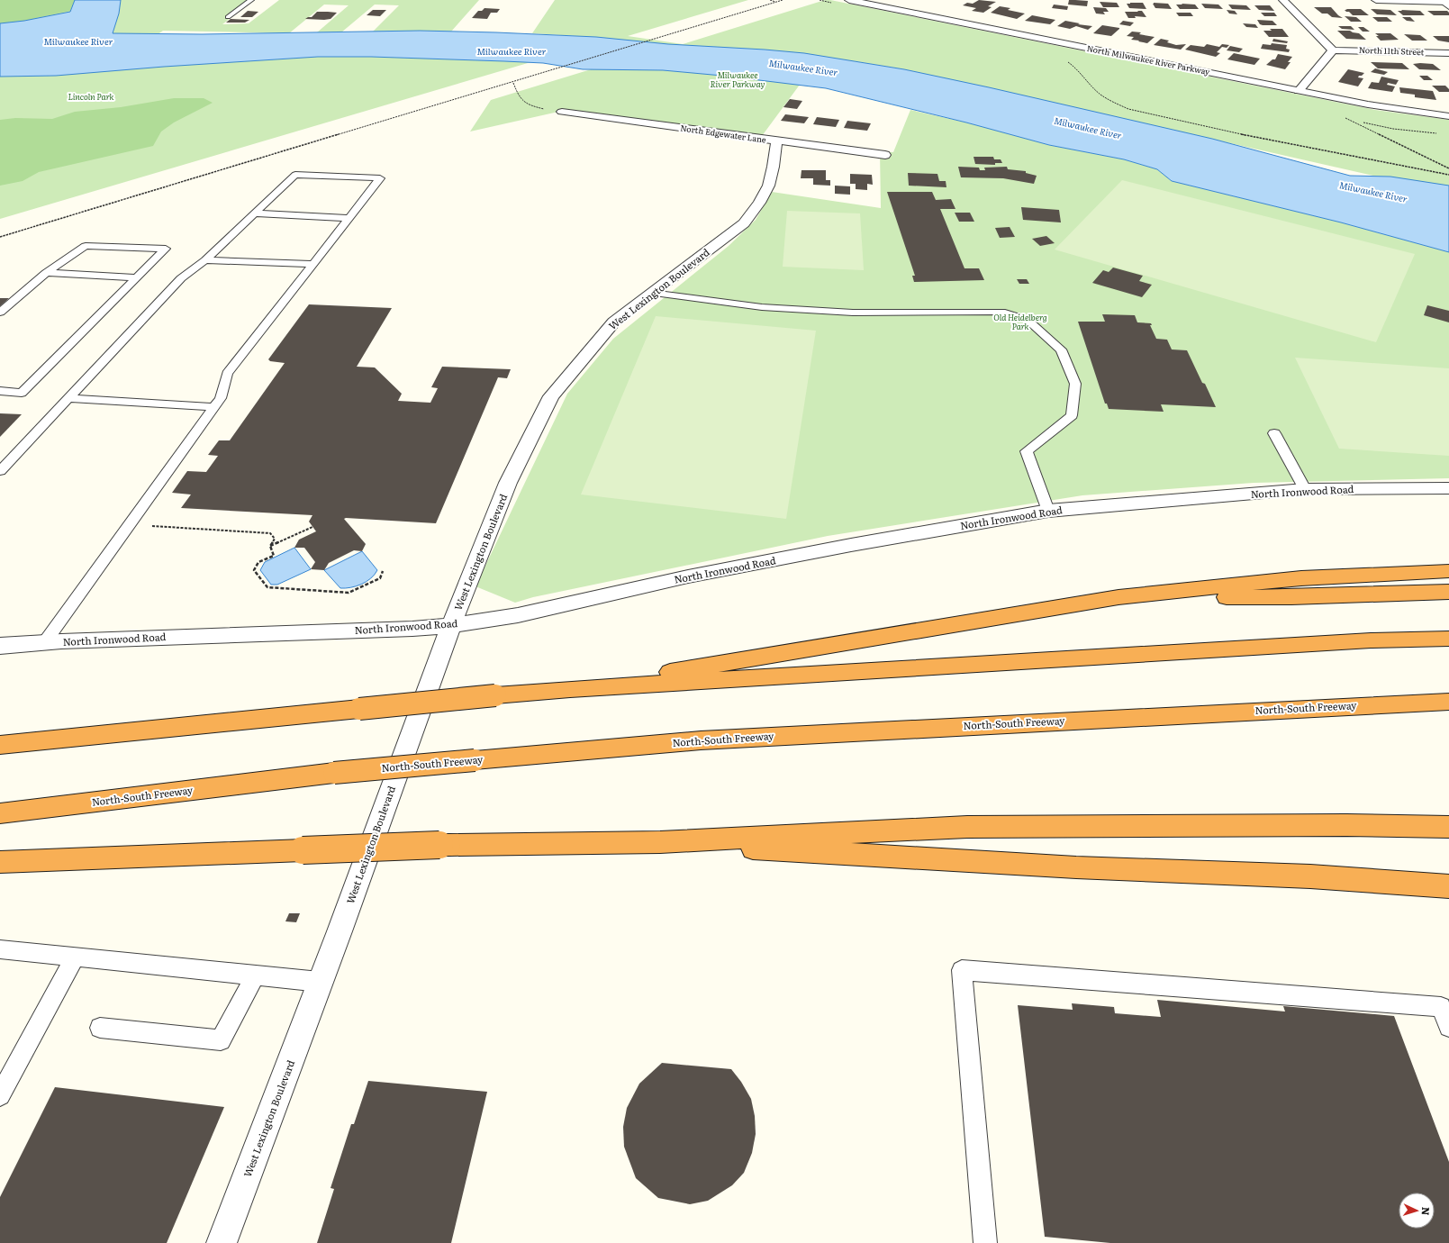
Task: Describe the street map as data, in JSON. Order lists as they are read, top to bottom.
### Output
{
  "streets": {
    "highway": ["North-South Freeway"],
    "street": [
      "North 11th Street",
      "North Milwaukee River Parkway",
      "North Edgewater Lane",
      "West Lexington Boulevard",
      "North Ironwood Road"
    ]
  },
  "crossings": [
    ["North Edgewater Lane", "West Lexington Boulevard"],
    ["West Lexington Boulevard", "North Ironwood Road"]
  ],
  "water": ["Milwaukee River"],
  "parks": ["Milwaukee River Parkway", "Lincoln Park", "Old Heidelberg Park"],
  "north": "right"
}
